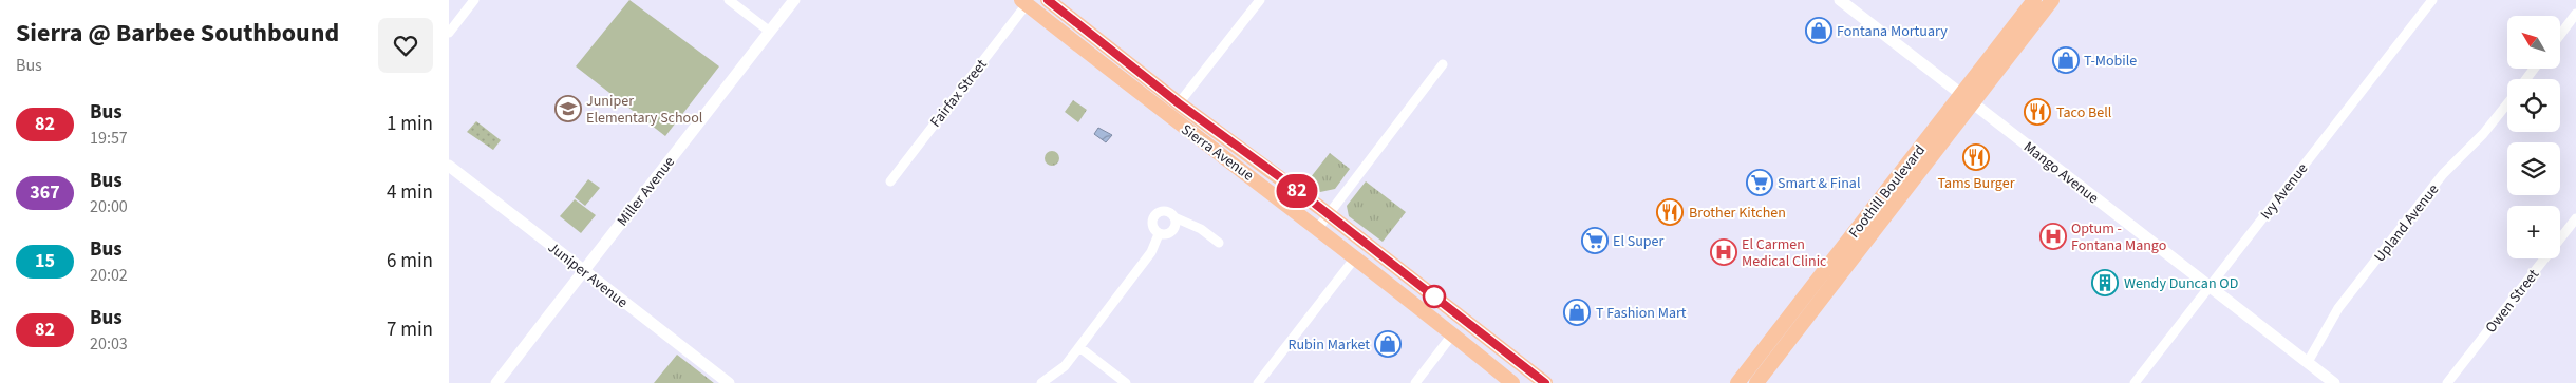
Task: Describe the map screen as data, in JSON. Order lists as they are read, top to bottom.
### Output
{
  "streets": {
    "main road": ["Sierra Avenue", "Foothill Boulevard"],
    "street": [
      "Fairfax Street",
      "Mango Avenue",
      "Miller Avenue",
      "Ivy Avenue",
      "Upland Avenue",
      "Juniper Avenue",
      "Owen Street"
    ]
  },
  "crossings": [
    ["Fairfax Street", "Sierra Avenue"],
    ["Mango Avenue", "Foothill Boulevard"],
    ["Mango Avenue", "Ivy Avenue"],
    ["Mango Avenue", "Upland Avenue"],
    ["Miller Avenue", "Juniper Avenue"]
  ],
  "places": {
    "shop": [
      "Fontana Mortuary",
      "T-Mobile",
      "T Fashion Mart",
      "Rubin Market"
    ],
    "school or university": ["Juniper Elementary School"],
    "restaurant": ["Taco Bell", "Tams Burger", "Brother Kitchen"],
    "supermarket": ["Smart & Final", "El Super"],
    "hospital": ["Optum - Fontana Mango", "El Carmen Medical Clinic"],
    "building": ["Wendy Duncan OD"]
  },
  "lines": ["bus line 82"],
  "north": "top left",
  "page": {
    "heading": ["Sierra @ Barbee Southbound", "Bus"],
    "on_map": "82",
    "map_buttons": "+",
    "list": [
      {
        "mark": "82",
        "name": "Bus",
        "note": "19:57",
        "value": "1 min"
      },
      {
        "mark": "367",
        "name": "Bus",
        "note": "20:00",
        "value": "4 min"
      },
      {
        "mark": "15",
        "name": "Bus",
        "note": "20:02",
        "value": "6 min"
      },
      {
        "mark": "82",
        "name": "Bus",
        "note": "20:03",
        "value": "7 min"
      }
    ]
  }
}
